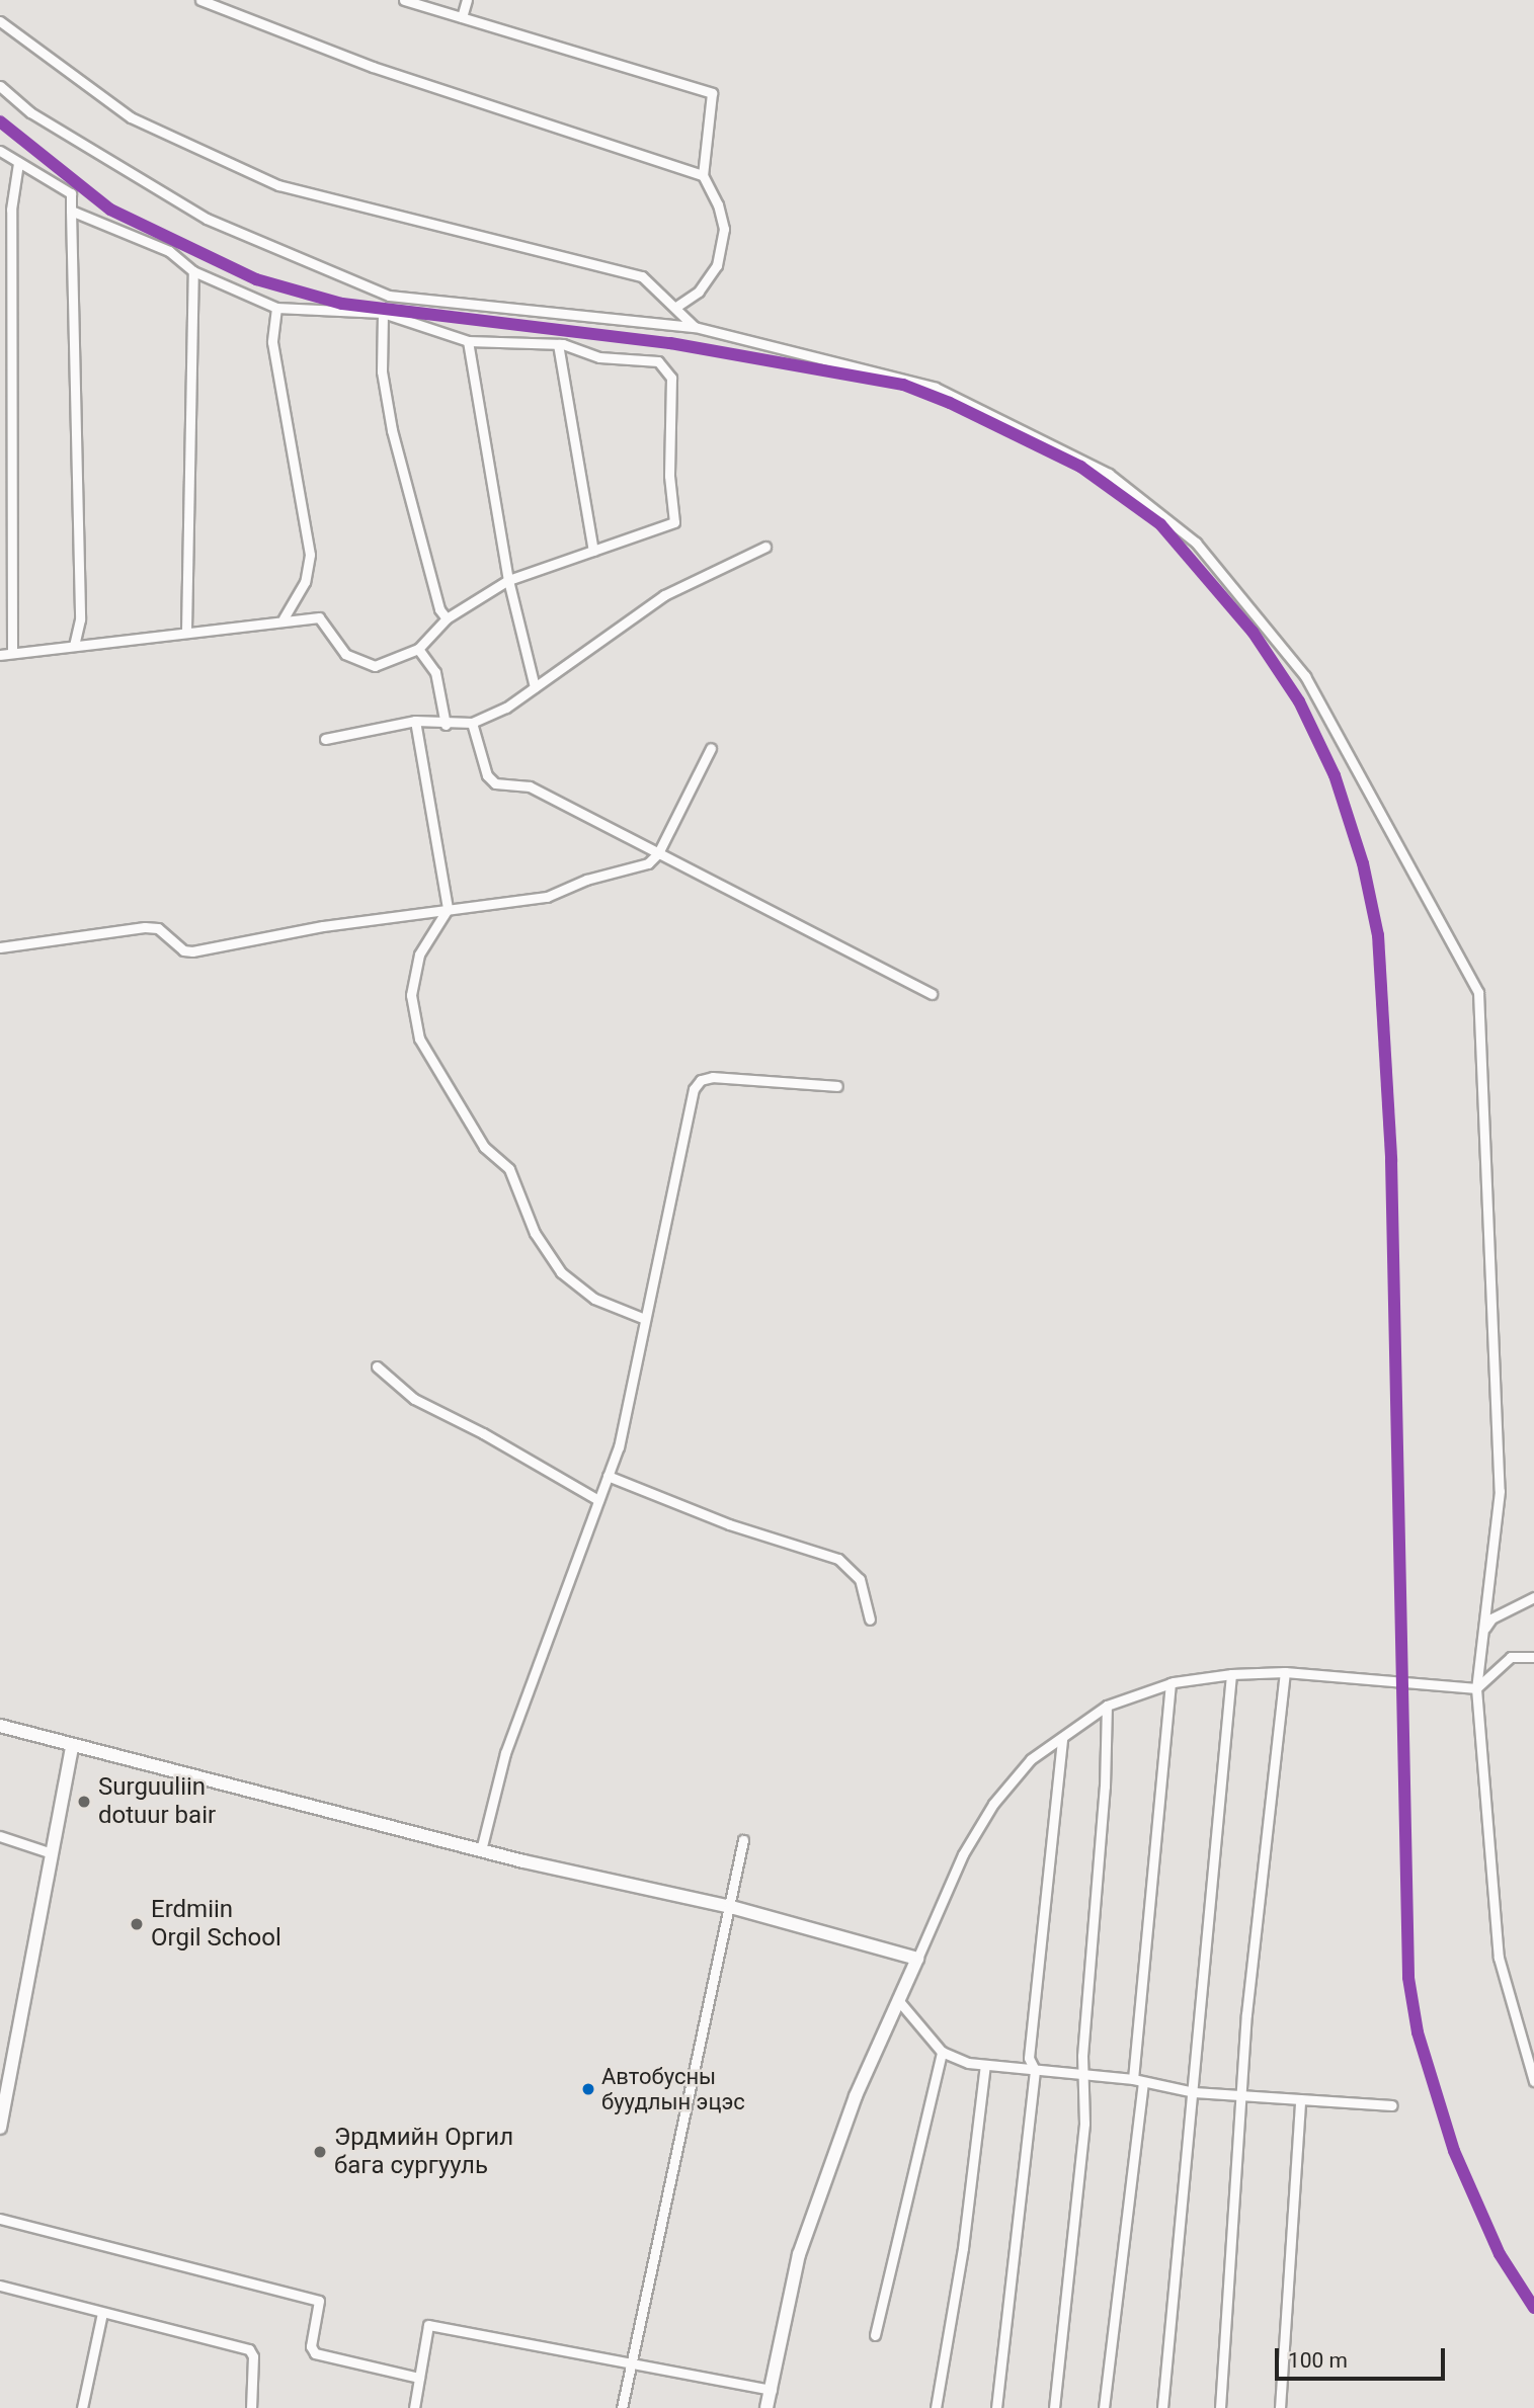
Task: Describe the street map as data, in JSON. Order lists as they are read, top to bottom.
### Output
{
  "places": [
    "Surguuliin dotuur bair",
    "Erdmiin Orgil School",
    "Автобусны буудлын эцэс",
    "Эрдмийн Оргил бага сургууль"
  ],
  "scale_bar": "100 m"
}
